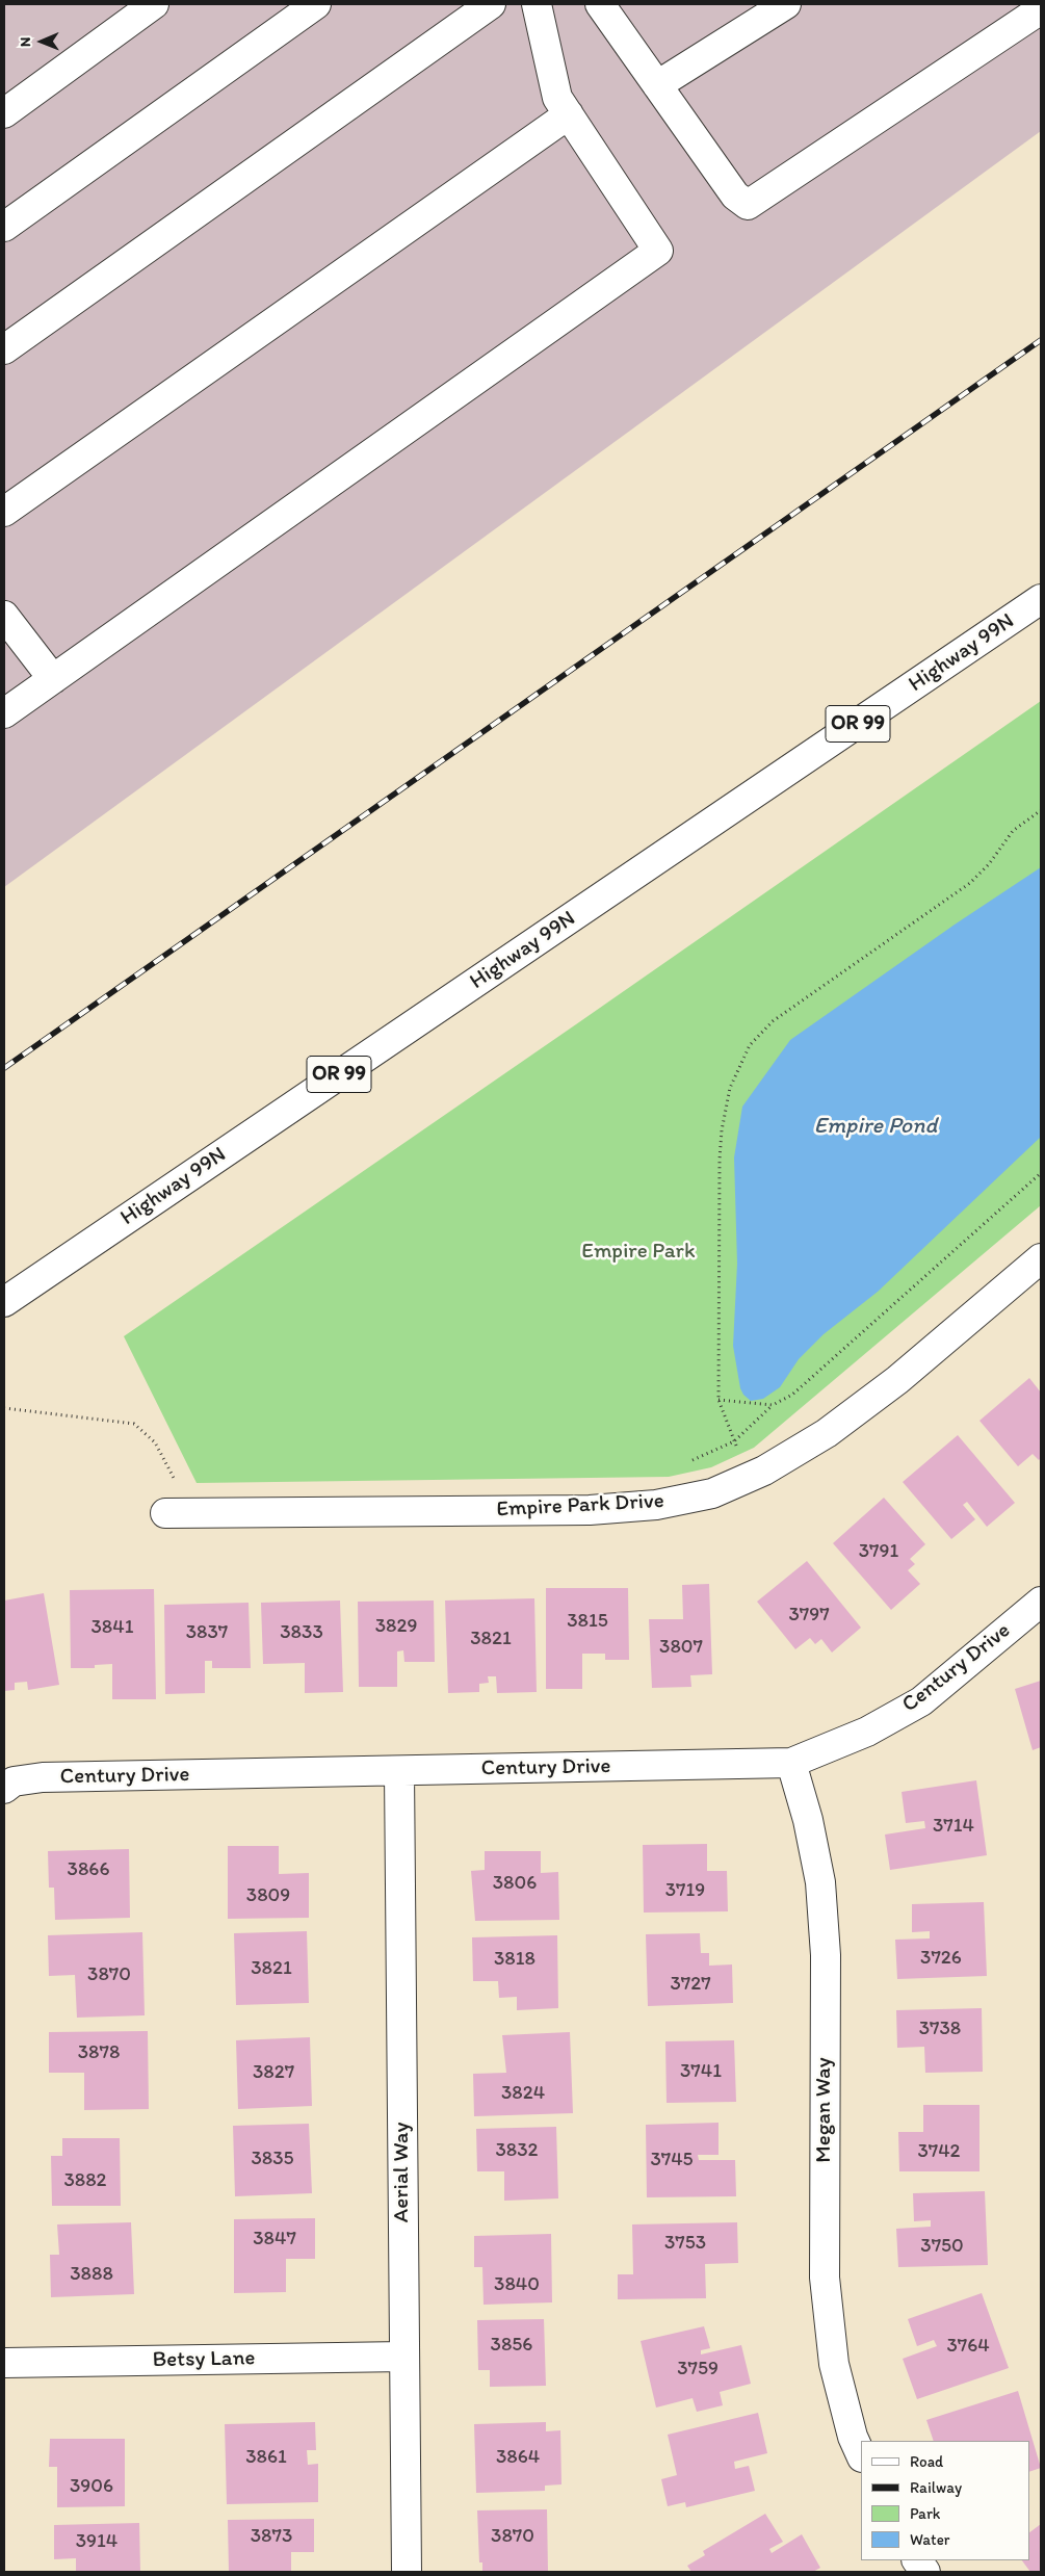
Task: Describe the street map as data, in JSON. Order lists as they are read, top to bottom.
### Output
{
  "streets": {
    "street": [
      "Highway 99N",
      "OR 99",
      "Empire Park Drive",
      "Century Drive",
      "Megan Way",
      "Aerial Way",
      "Betsy Lane"
    ]
  },
  "crossings": [
    ["Century Drive", "Megan Way"],
    ["Century Drive", "Aerial Way"],
    ["Aerial Way", "Betsy Lane"]
  ],
  "water": ["Empire Pond"],
  "parks": ["Empire Park"],
  "house_numbers": [
    "3791",
    "3797",
    "3815",
    "3829",
    "3841",
    "3837",
    "3833",
    "3821",
    "3807",
    "3714",
    "3866",
    "3806",
    "3719",
    "3809",
    "3726",
    "3818",
    "3821",
    "3870",
    "3727",
    "3738",
    "3878",
    "3741",
    "3827",
    "3824",
    "3832",
    "3742",
    "3835",
    "3745",
    "3882",
    "3847",
    "3753",
    "3750",
    "3888",
    "3840",
    "3856",
    "3764",
    "3759",
    "3861",
    "3864",
    "3906",
    "3873",
    "3870",
    "3914"
  ],
  "legend": [
    "Road",
    "Railway",
    "Park",
    "Water"
  ],
  "north": "left"
}
